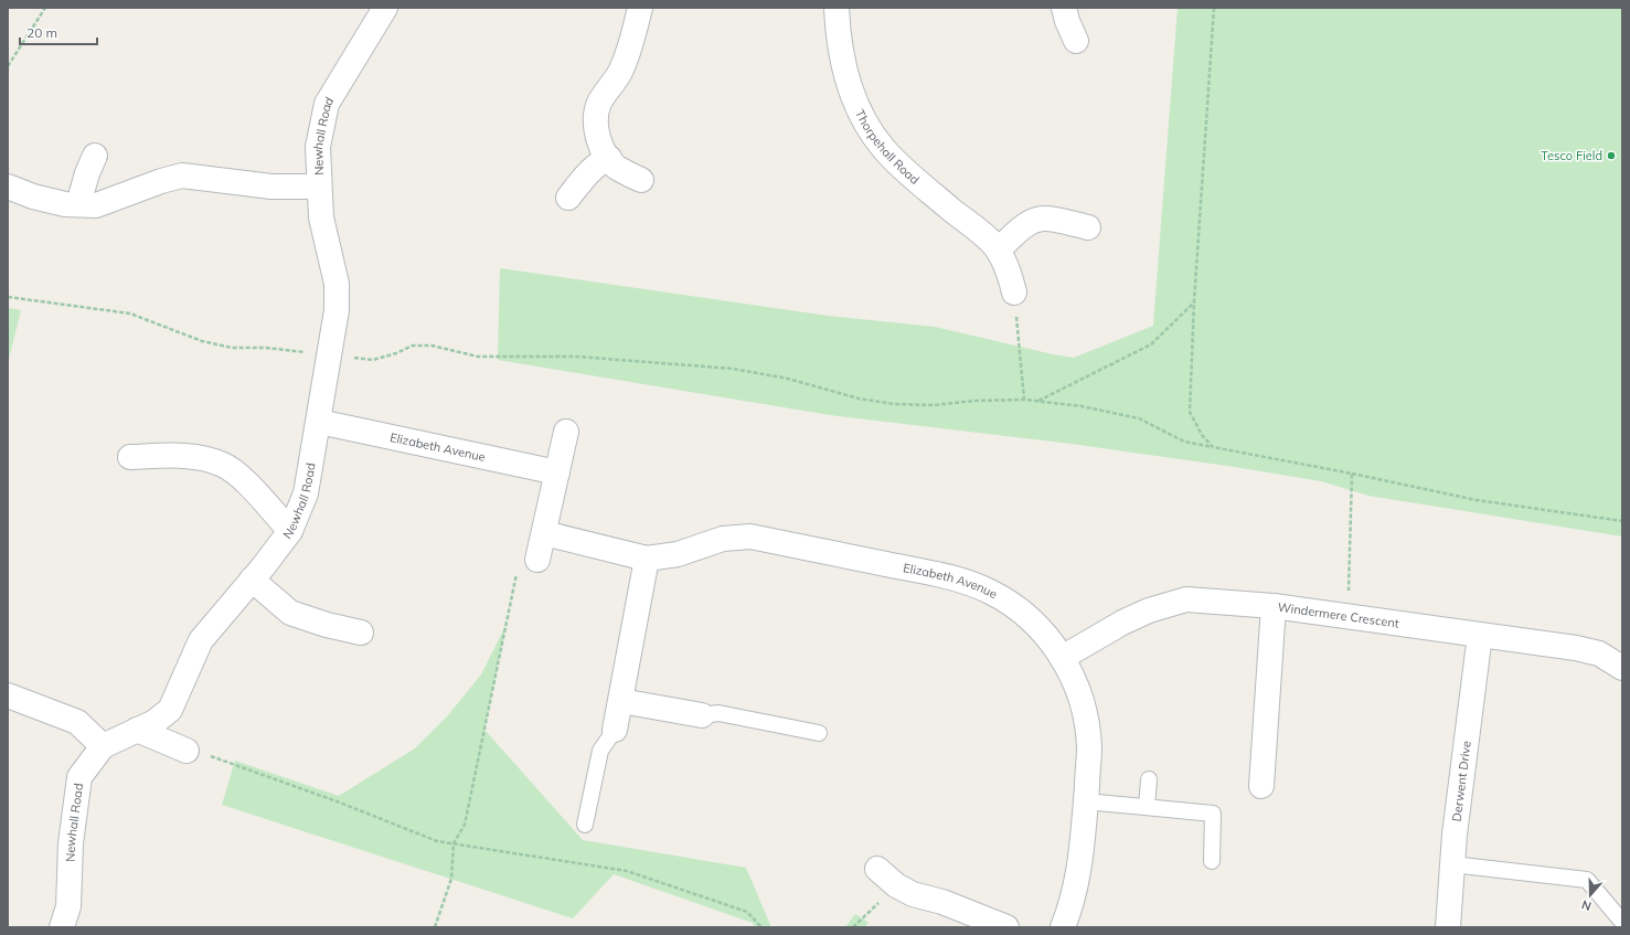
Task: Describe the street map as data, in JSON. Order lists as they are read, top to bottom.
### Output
{
  "streets": {
    "street": [
      "Newhall Road",
      "Thorpehall Road",
      "Elizabeth Avenue",
      "Windermere Crescent",
      "Derwent Drive"
    ]
  },
  "crossings": [
    ["Newhall Road", "Elizabeth Avenue"],
    ["Elizabeth Avenue", "Windermere Crescent"],
    ["Windermere Crescent", "Derwent Drive"]
  ],
  "places": ["Tesco Field"],
  "scale_bar": "20 m",
  "north": "bottom"
}
